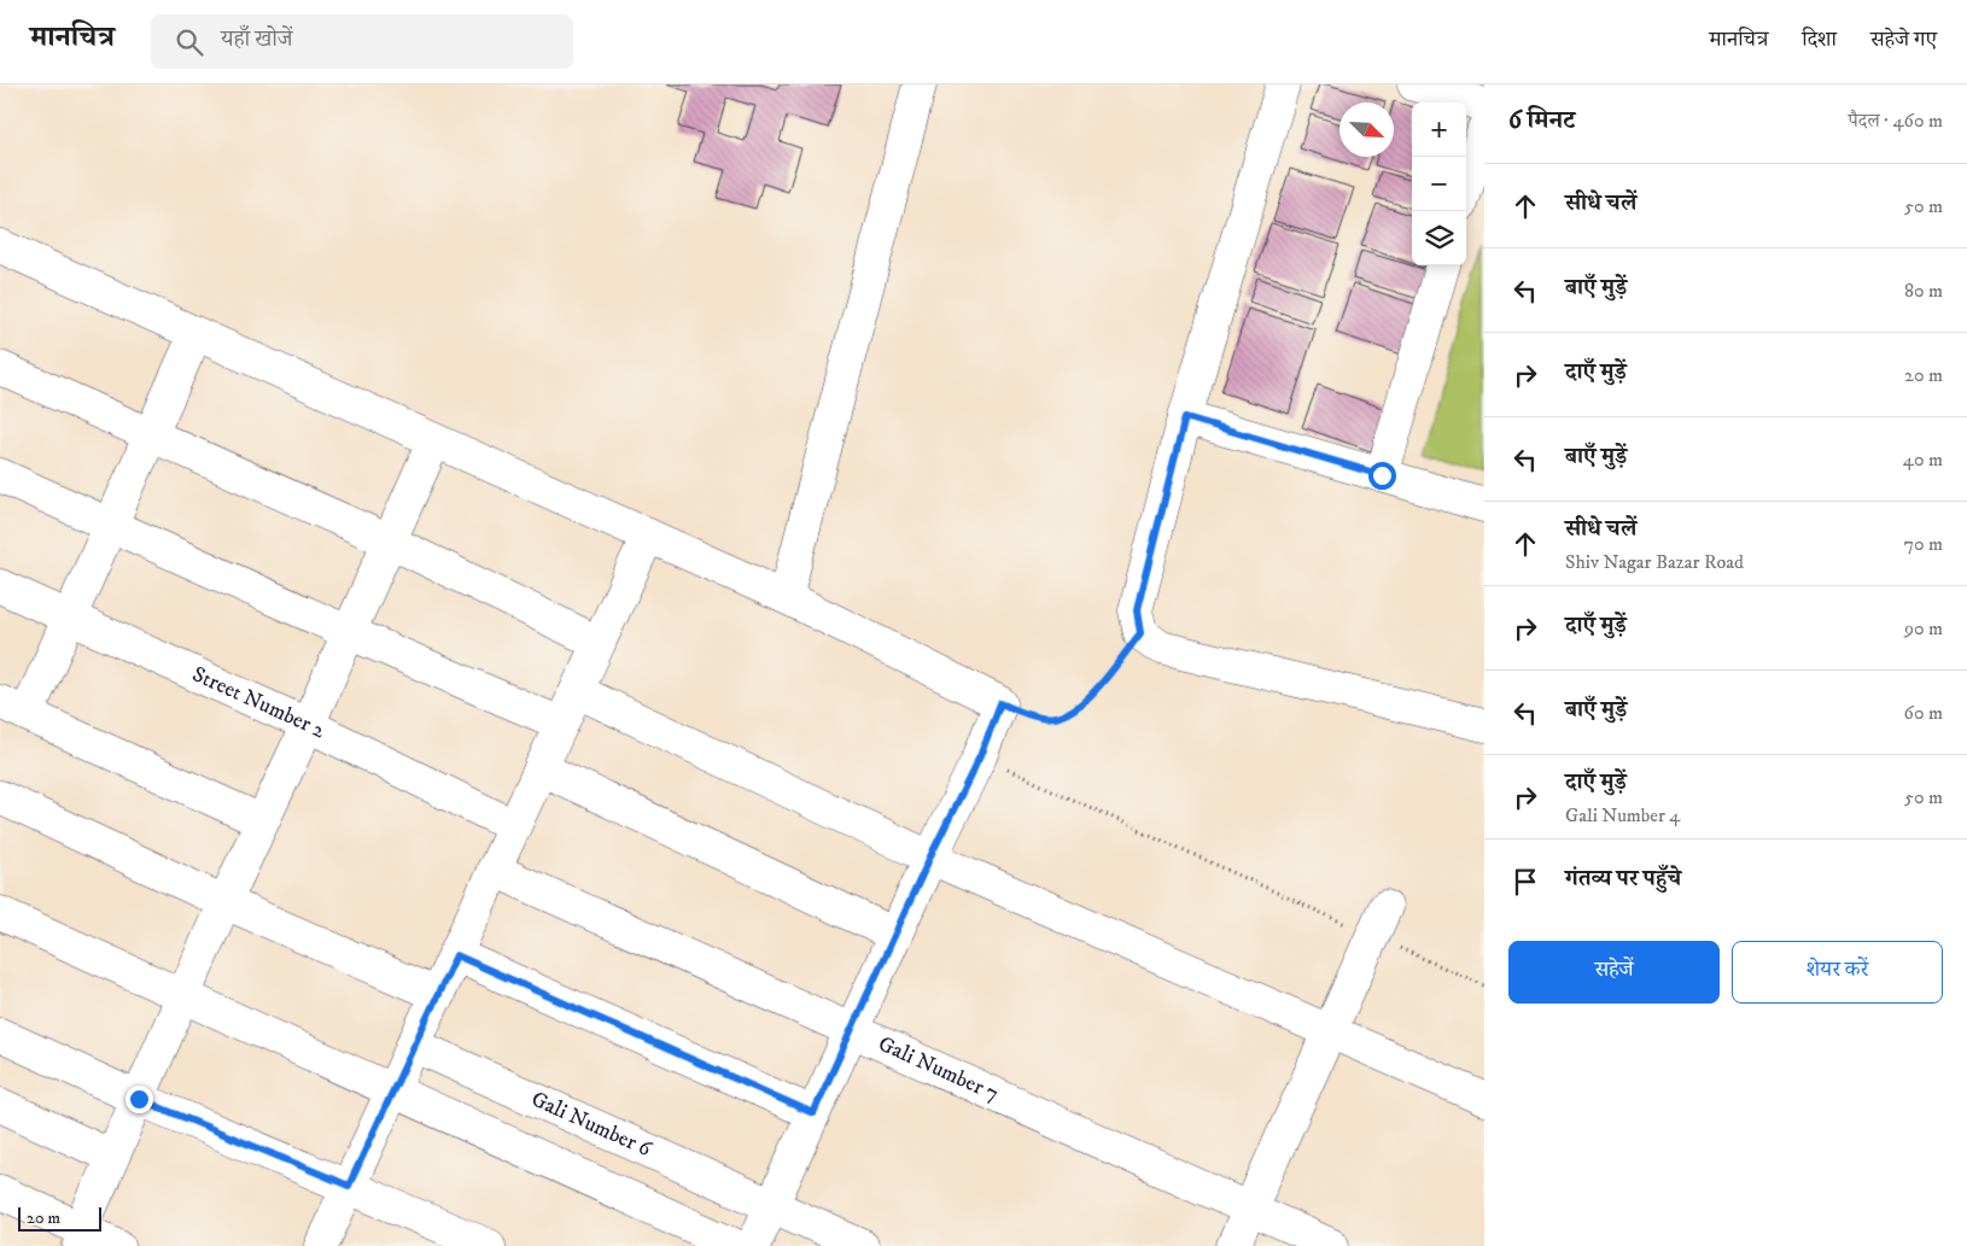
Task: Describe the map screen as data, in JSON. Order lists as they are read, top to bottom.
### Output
{
  "streets": {
    "street": ["Street Number 2", "Gali Number 7", "Gali Number 6"]
  },
  "scale_bar": "20 m",
  "north": "bottom right",
  "page": {
    "header": "मानचित्र",
    "search": "यहाँ खोजें",
    "nav": ["मानचित्र", "दिशा", "सहेजे गए"],
    "heading": ["6 मिनट", "पैदल · 460 m"],
    "map_buttons": ["+", "−"],
    "list": [
      ["सीधे चलें", "50 m"],
      ["बाएँ मुड़ें", "80 m"],
      ["दाएँ मुड़ें", "20 m"],
      ["बाएँ मुड़ें", "40 m"],
      ["सीधे चलें", "Shiv Nagar Bazar Road", "70 m"],
      ["दाएँ मुड़ें", "90 m"],
      ["बाएँ मुड़ें", "60 m"],
      ["दाएँ मुड़ें", "Gali Number 4", "50 m"],
      "गंतव्य पर पहुँचे"
    ],
    "buttons": ["सहेजें", "शेयर करें"],
    "scale": "20 m"
  }
}
